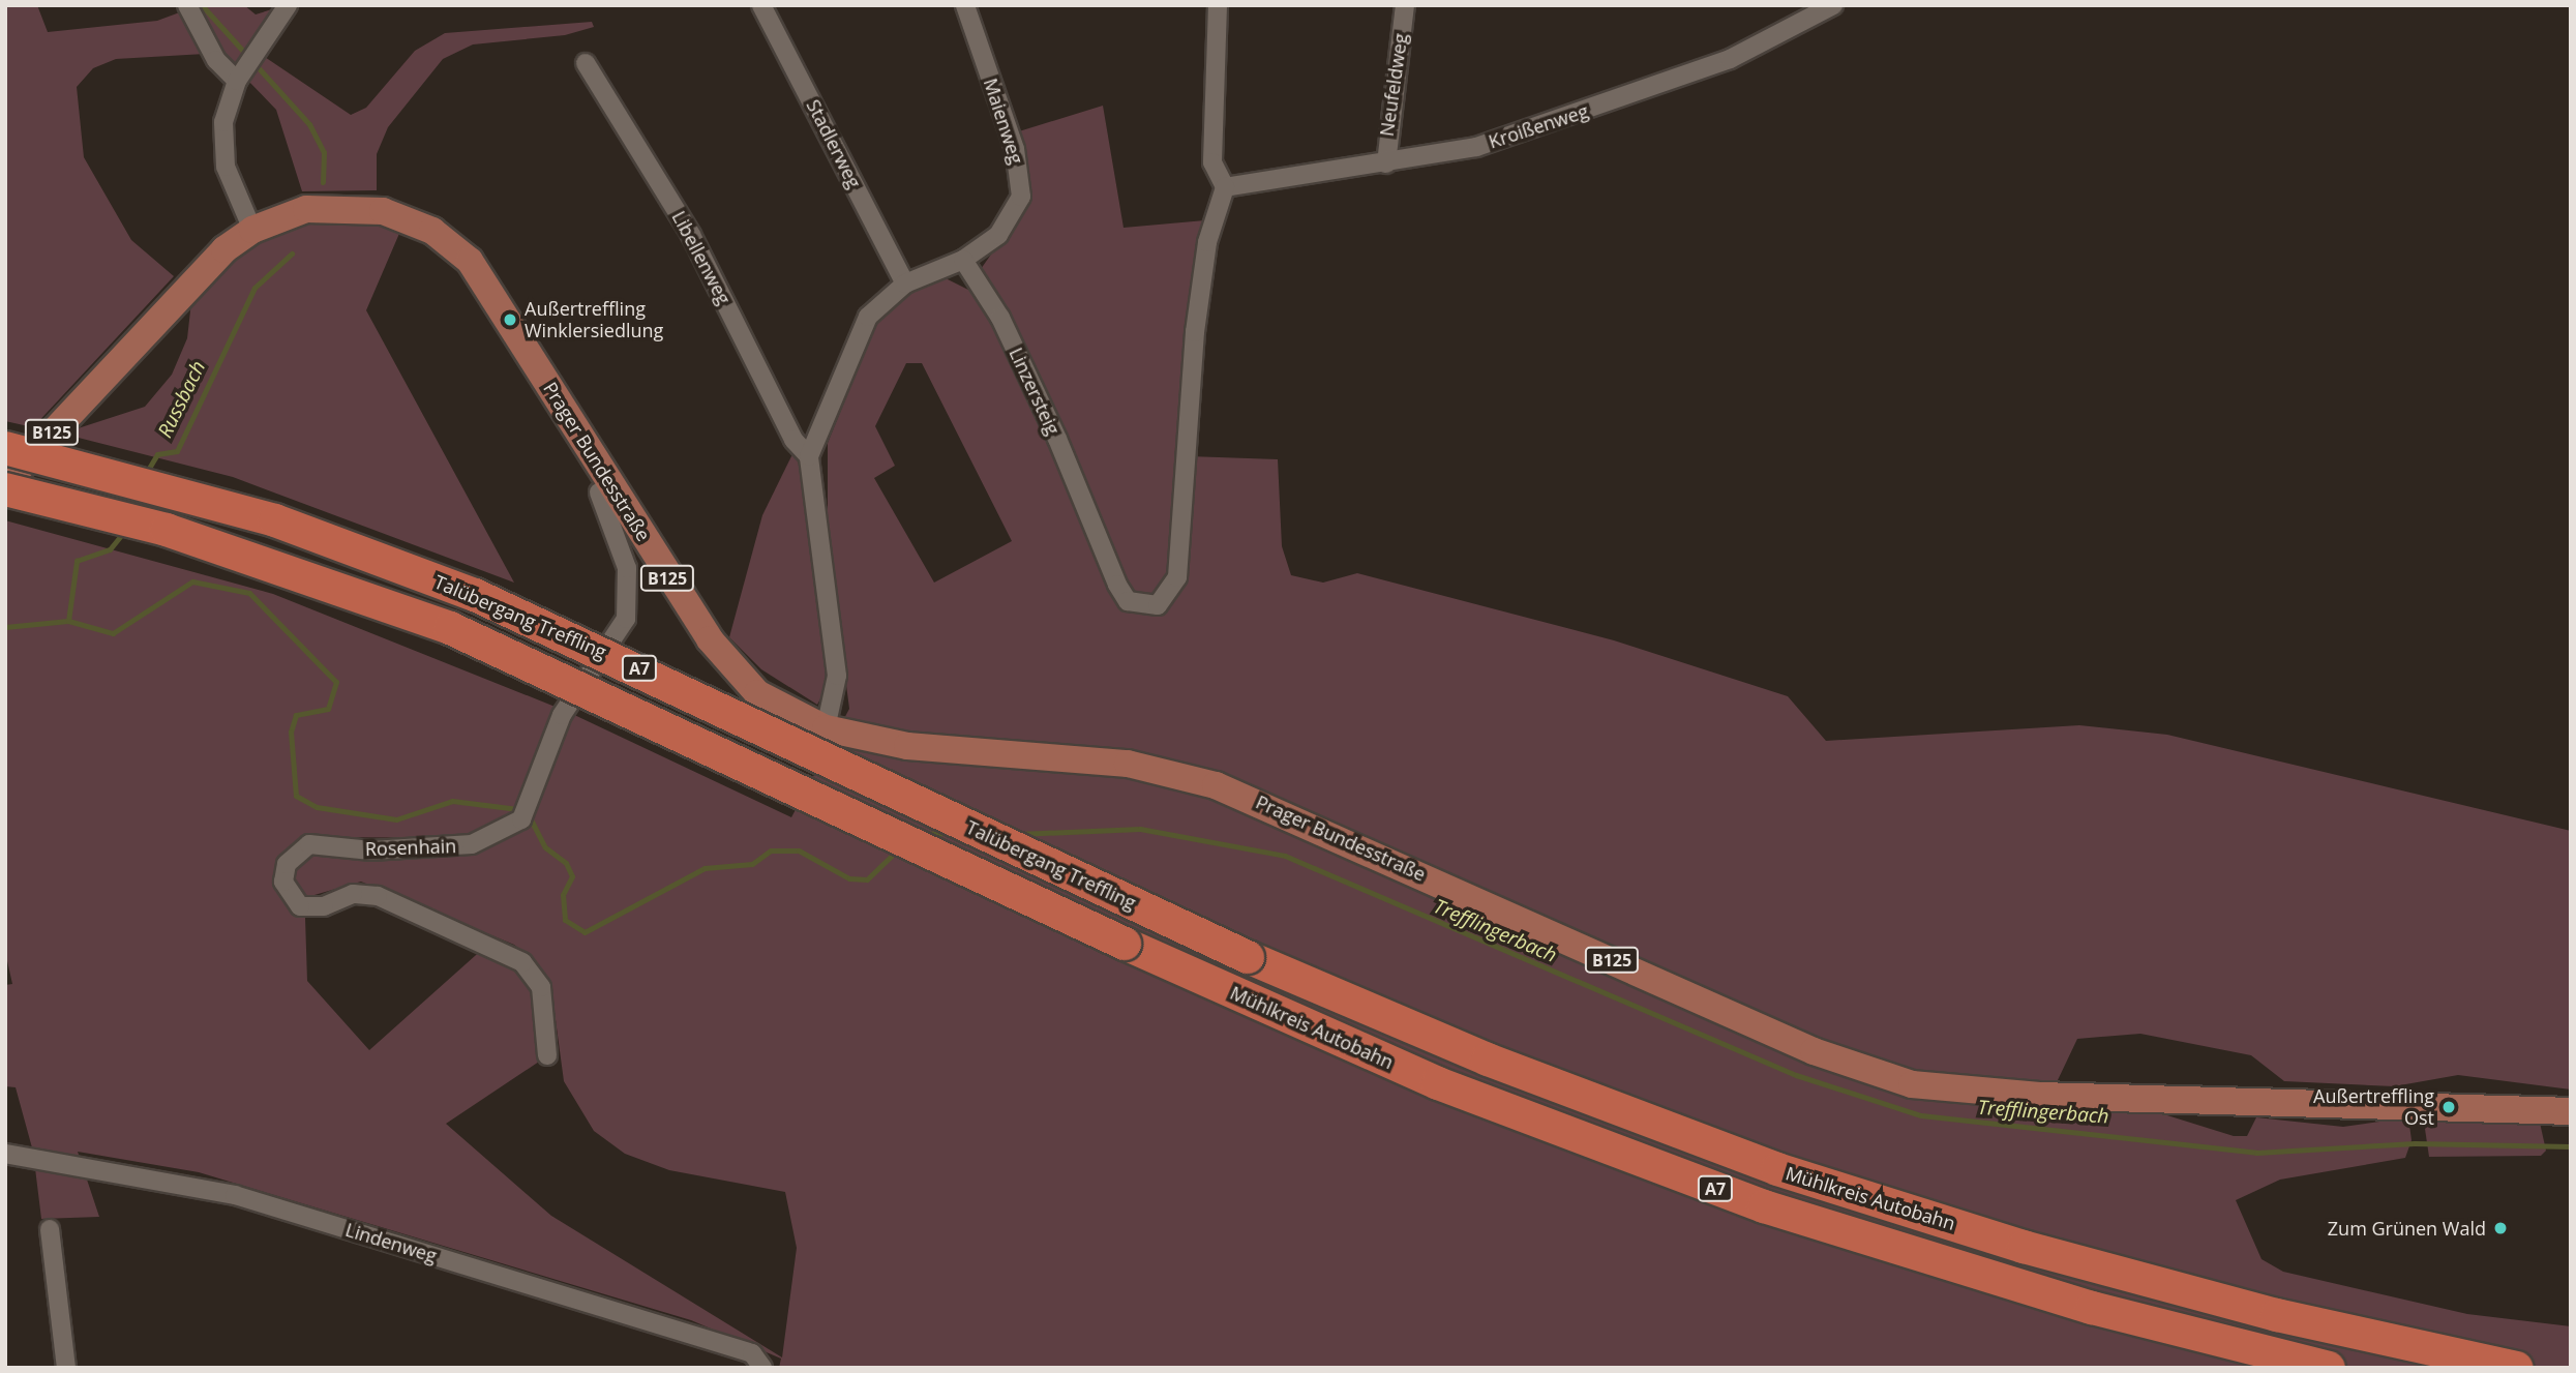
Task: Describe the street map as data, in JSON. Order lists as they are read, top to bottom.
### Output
{
  "streets": {
    "highway": ["Talübergang Treffling", "A7", "Mühlkreis Autobahn"],
    "main road": ["B125", "Prager Bundesstraße"],
    "street": [
      "Neufeldweg",
      "Maienweg",
      "Kroißenweg",
      "Stadlerweg",
      "Libellenweg",
      "Linzersteig",
      "Rosenhain",
      "Lindenweg"
    ]
  },
  "crossings": [
    ["Neufeldweg", "Kroißenweg"],
    ["Maienweg", "Linzersteig"],
    ["Kroißenweg", "Linzersteig"],
    ["B125", "Prager Bundesstraße"],
    ["Talübergang Treffling", "Mühlkreis Autobahn"]
  ],
  "water": ["Russbach", "Trefflingerbach"],
  "places": ["Außertreffling Winklersiedlung", "Außertreffling Ost", "Zum Grünen Wald"]
}
